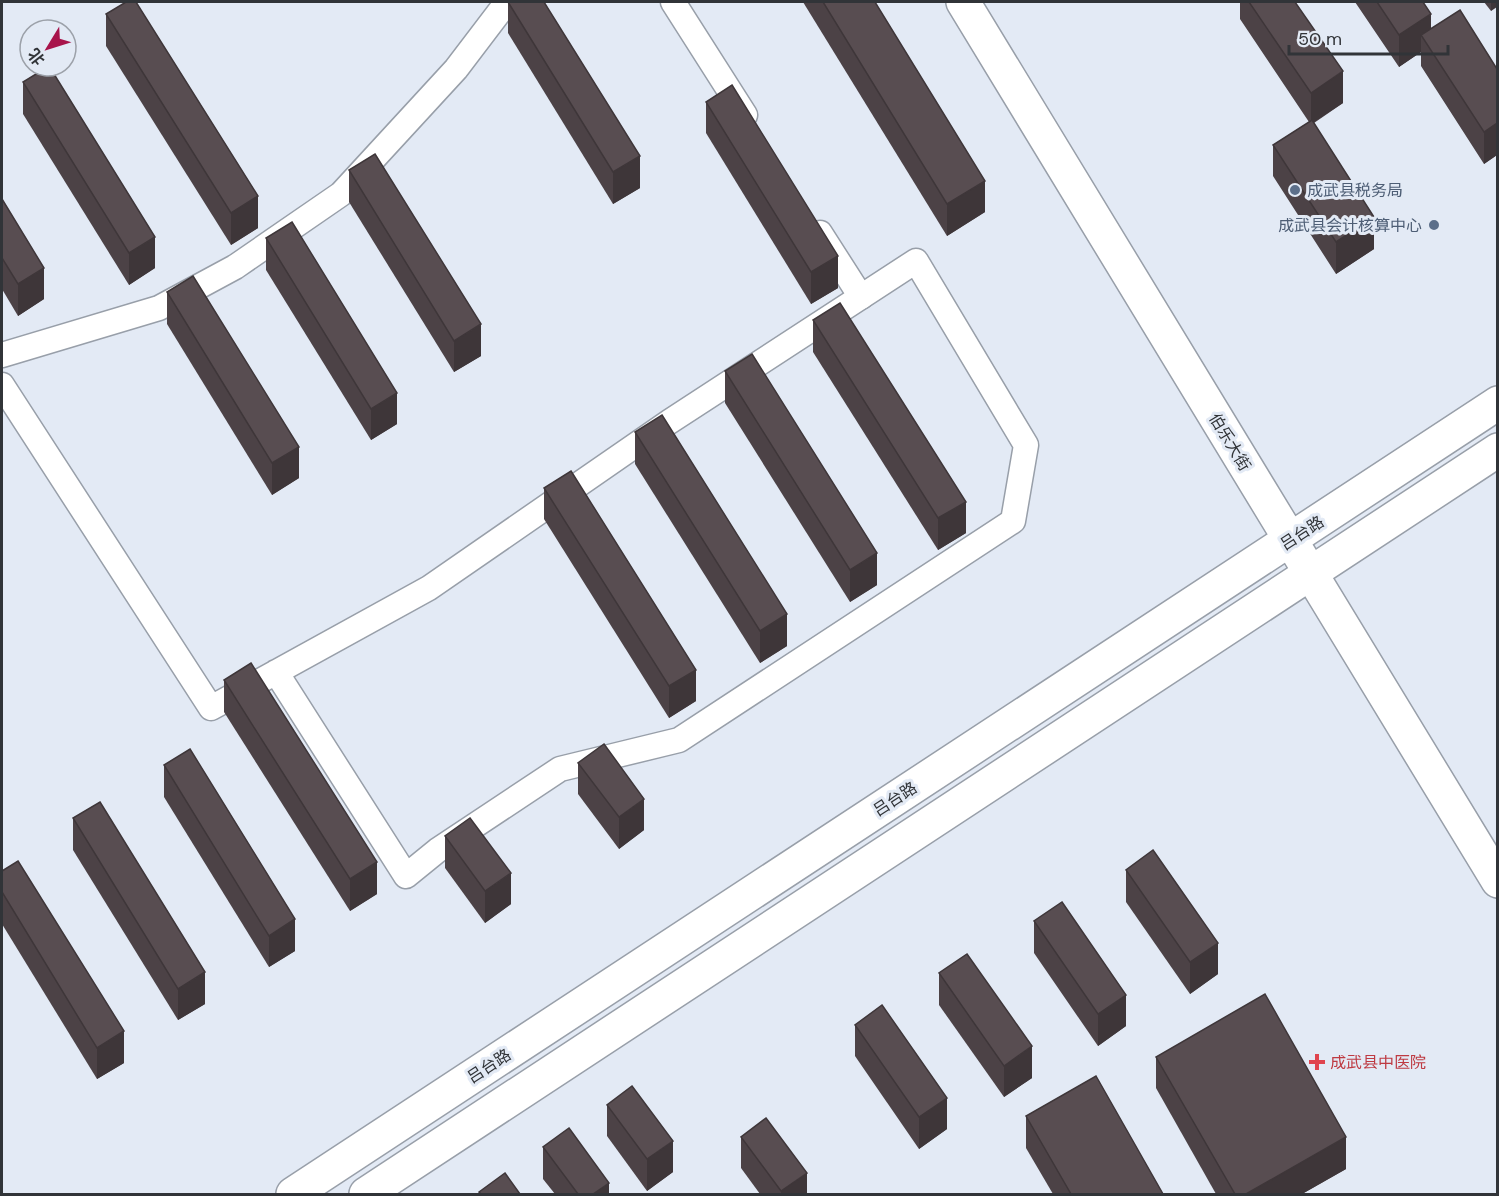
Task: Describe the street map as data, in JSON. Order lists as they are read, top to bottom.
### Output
{
  "streets": {
    "main road": ["伯乐大街", "吕台路"]
  },
  "crossings": [
    ["伯乐大街", "吕台路"]
  ],
  "places": {
    "other": ["成武县税务局", "成武县会计核算中心"],
    "health": ["成武县中医院"]
  },
  "scale_bar": "50 m",
  "north": "bottom left"
}
